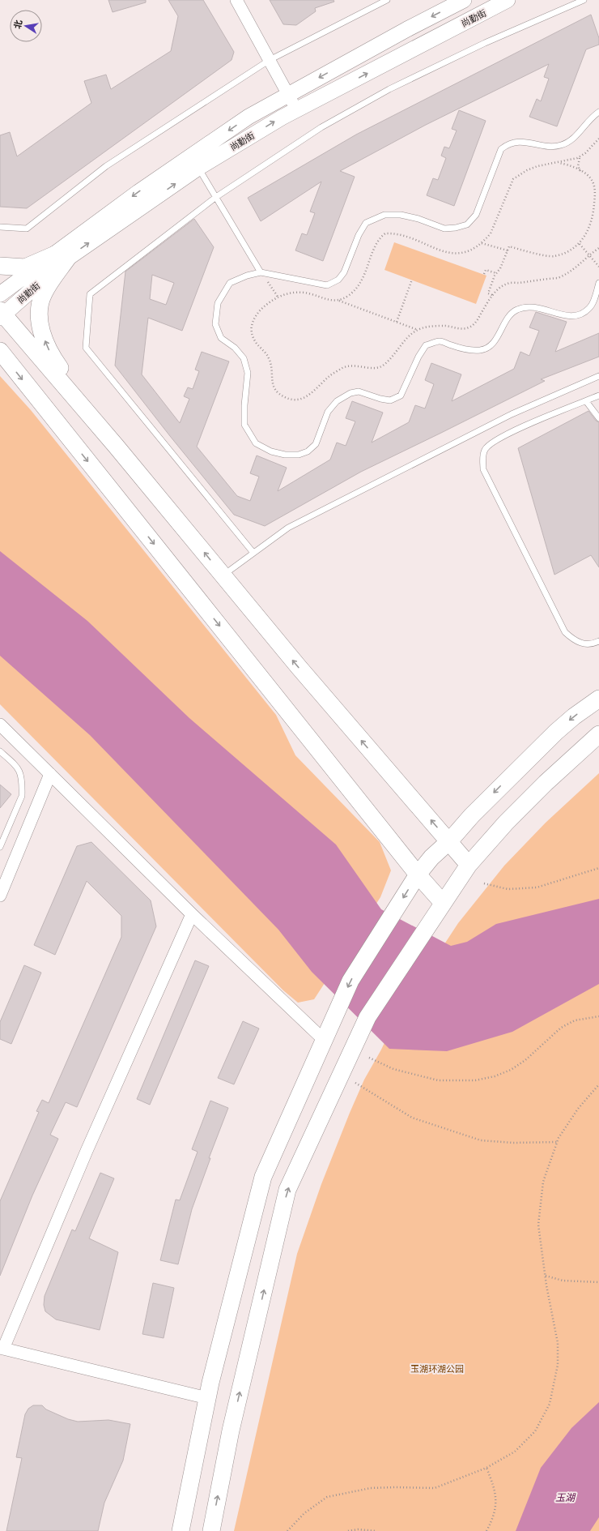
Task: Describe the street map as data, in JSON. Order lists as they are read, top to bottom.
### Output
{
  "streets": {
    "street": ["尚勤街"]
  },
  "water": ["玉湖"],
  "parks": ["玉湖环湖公园"],
  "north": "left"
}
